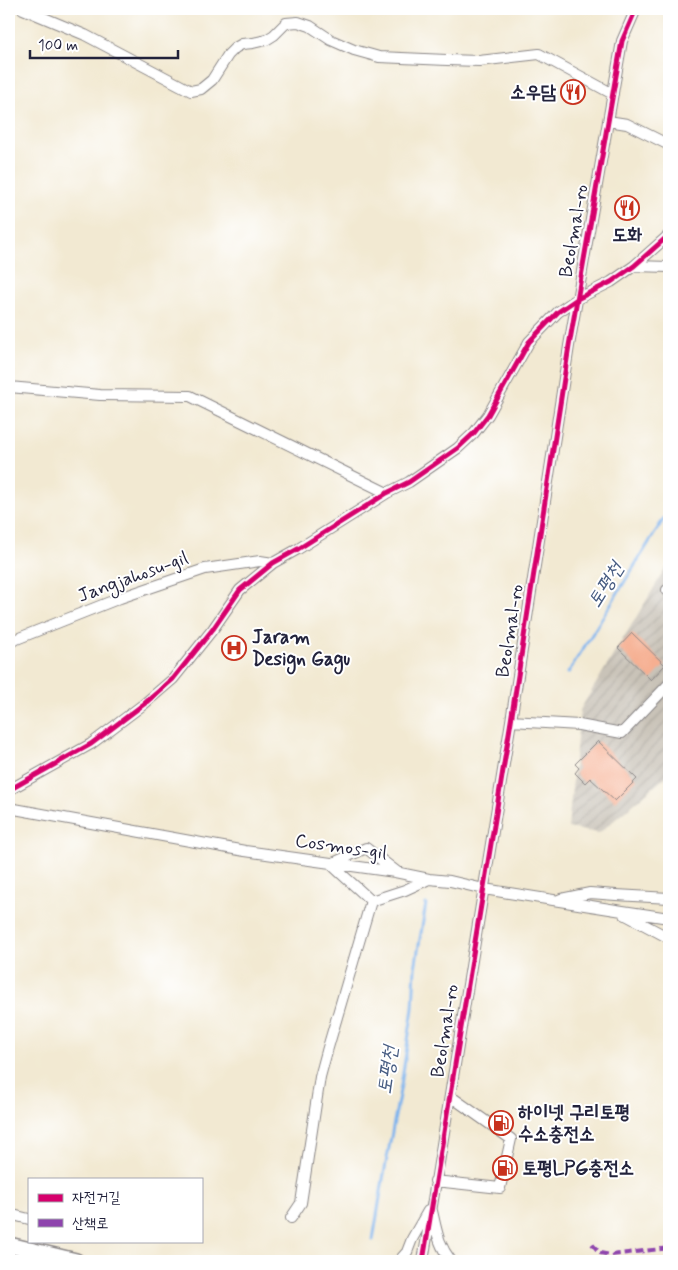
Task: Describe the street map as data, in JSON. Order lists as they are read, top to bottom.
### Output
{
  "streets": {
    "street": ["Beolmal-ro", "Jangjahosu-gil", "Cosmos-gil"]
  },
  "crossings": [
    ["Beolmal-ro", "Cosmos-gil"]
  ],
  "water": ["토평천"],
  "places": {
    "restaurant": ["소우담", "도화"],
    "hospital": ["Jaram Design Gagu"],
    "fuel station": ["하이넷 구리토평 수소충전소", "토평LPG충전소"]
  },
  "legend": ["자전거길", "산책로"],
  "scale_bar": "100 m"
}
